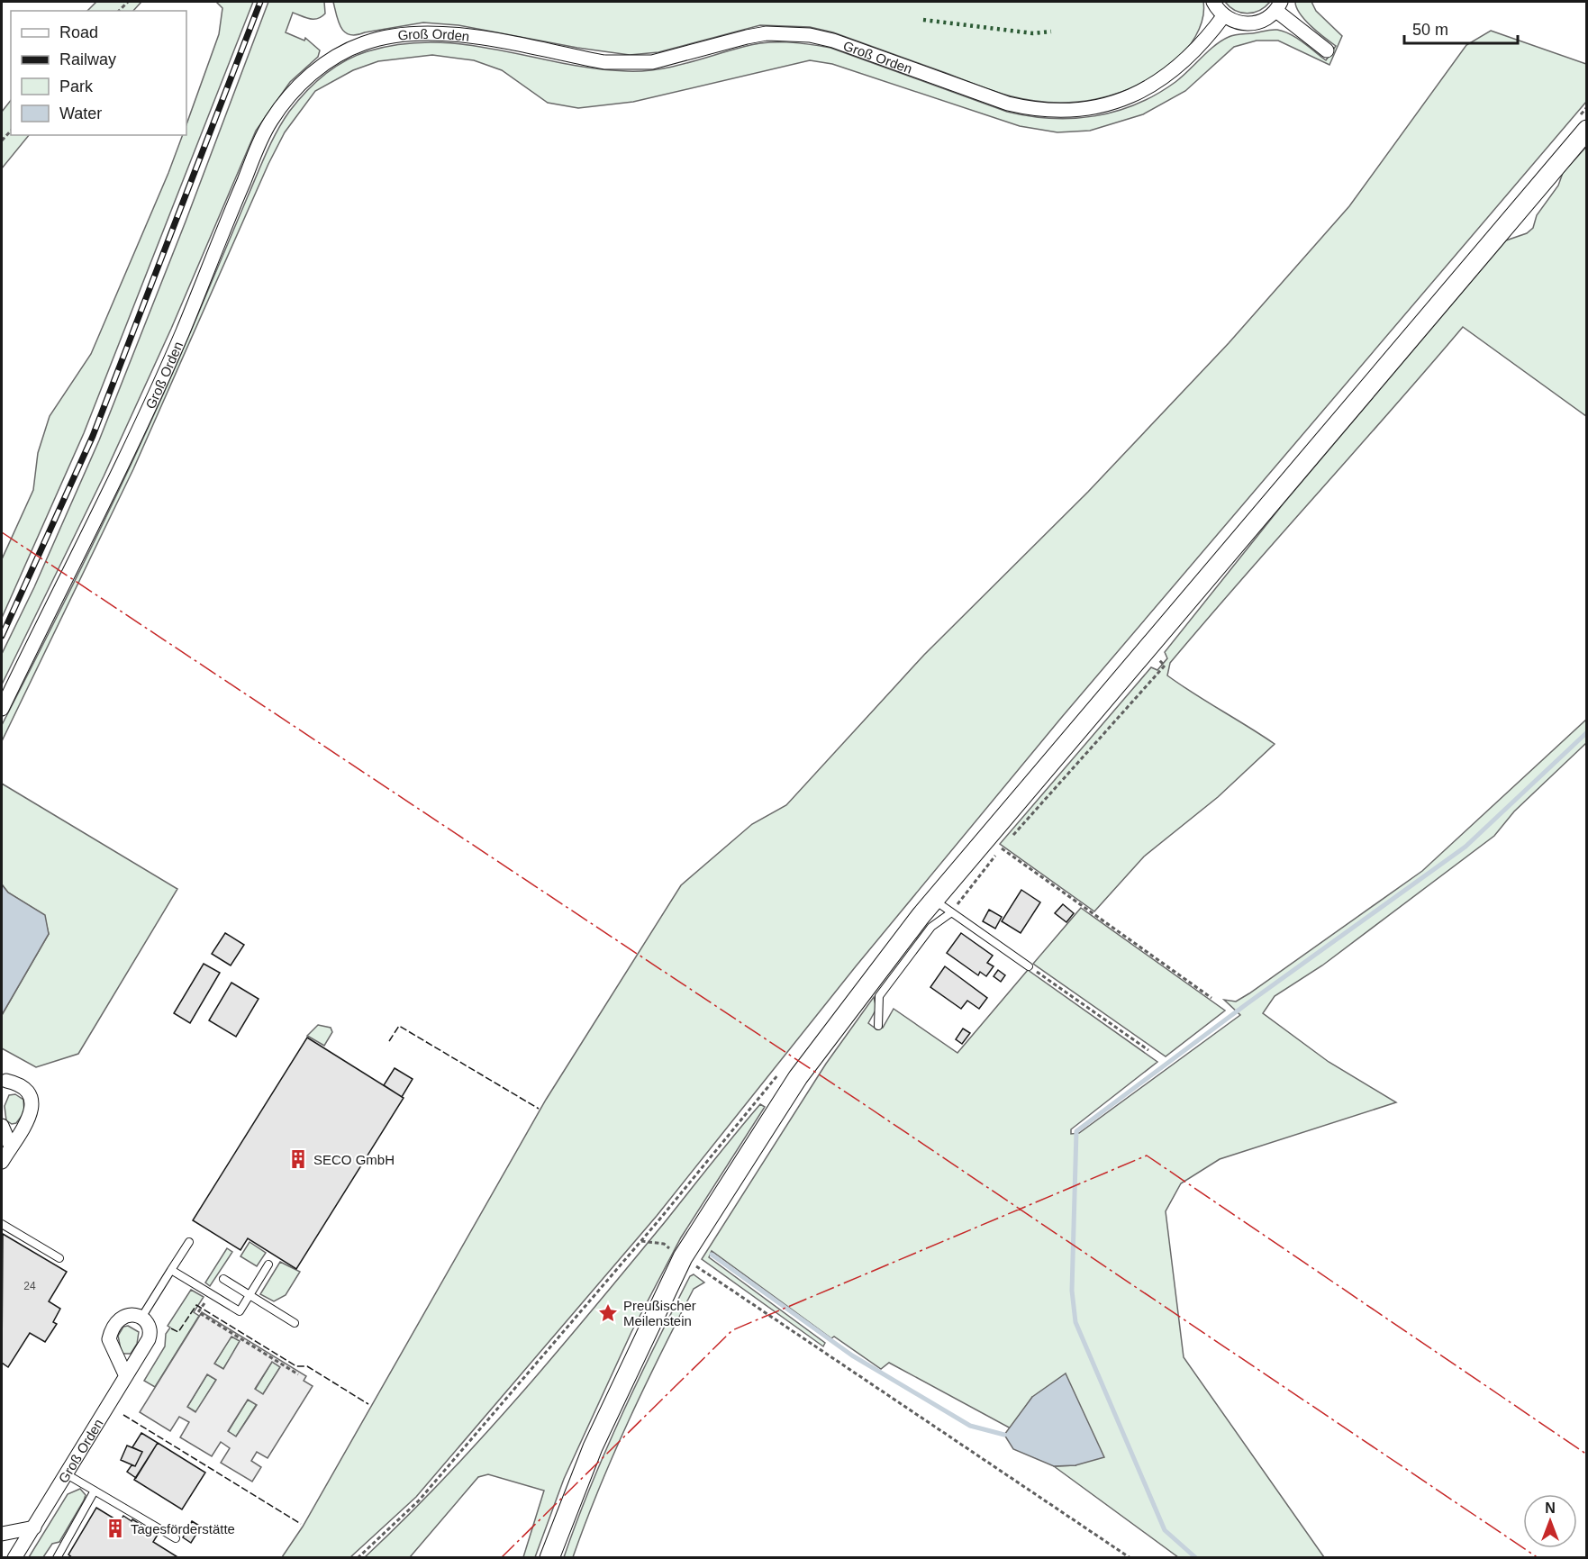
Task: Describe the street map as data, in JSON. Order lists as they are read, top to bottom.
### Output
{
  "streets": {
    "street": ["Groß Orden"]
  },
  "places": {
    "building": ["SECO GmbH", "Tagesförderstätte"],
    "place": ["Preußischer Meilenstein"]
  },
  "house_numbers": ["24"],
  "legend": [
    "Road",
    "Railway",
    "Park",
    "Water"
  ],
  "scale_bar": "50 m",
  "north": "top"
}
